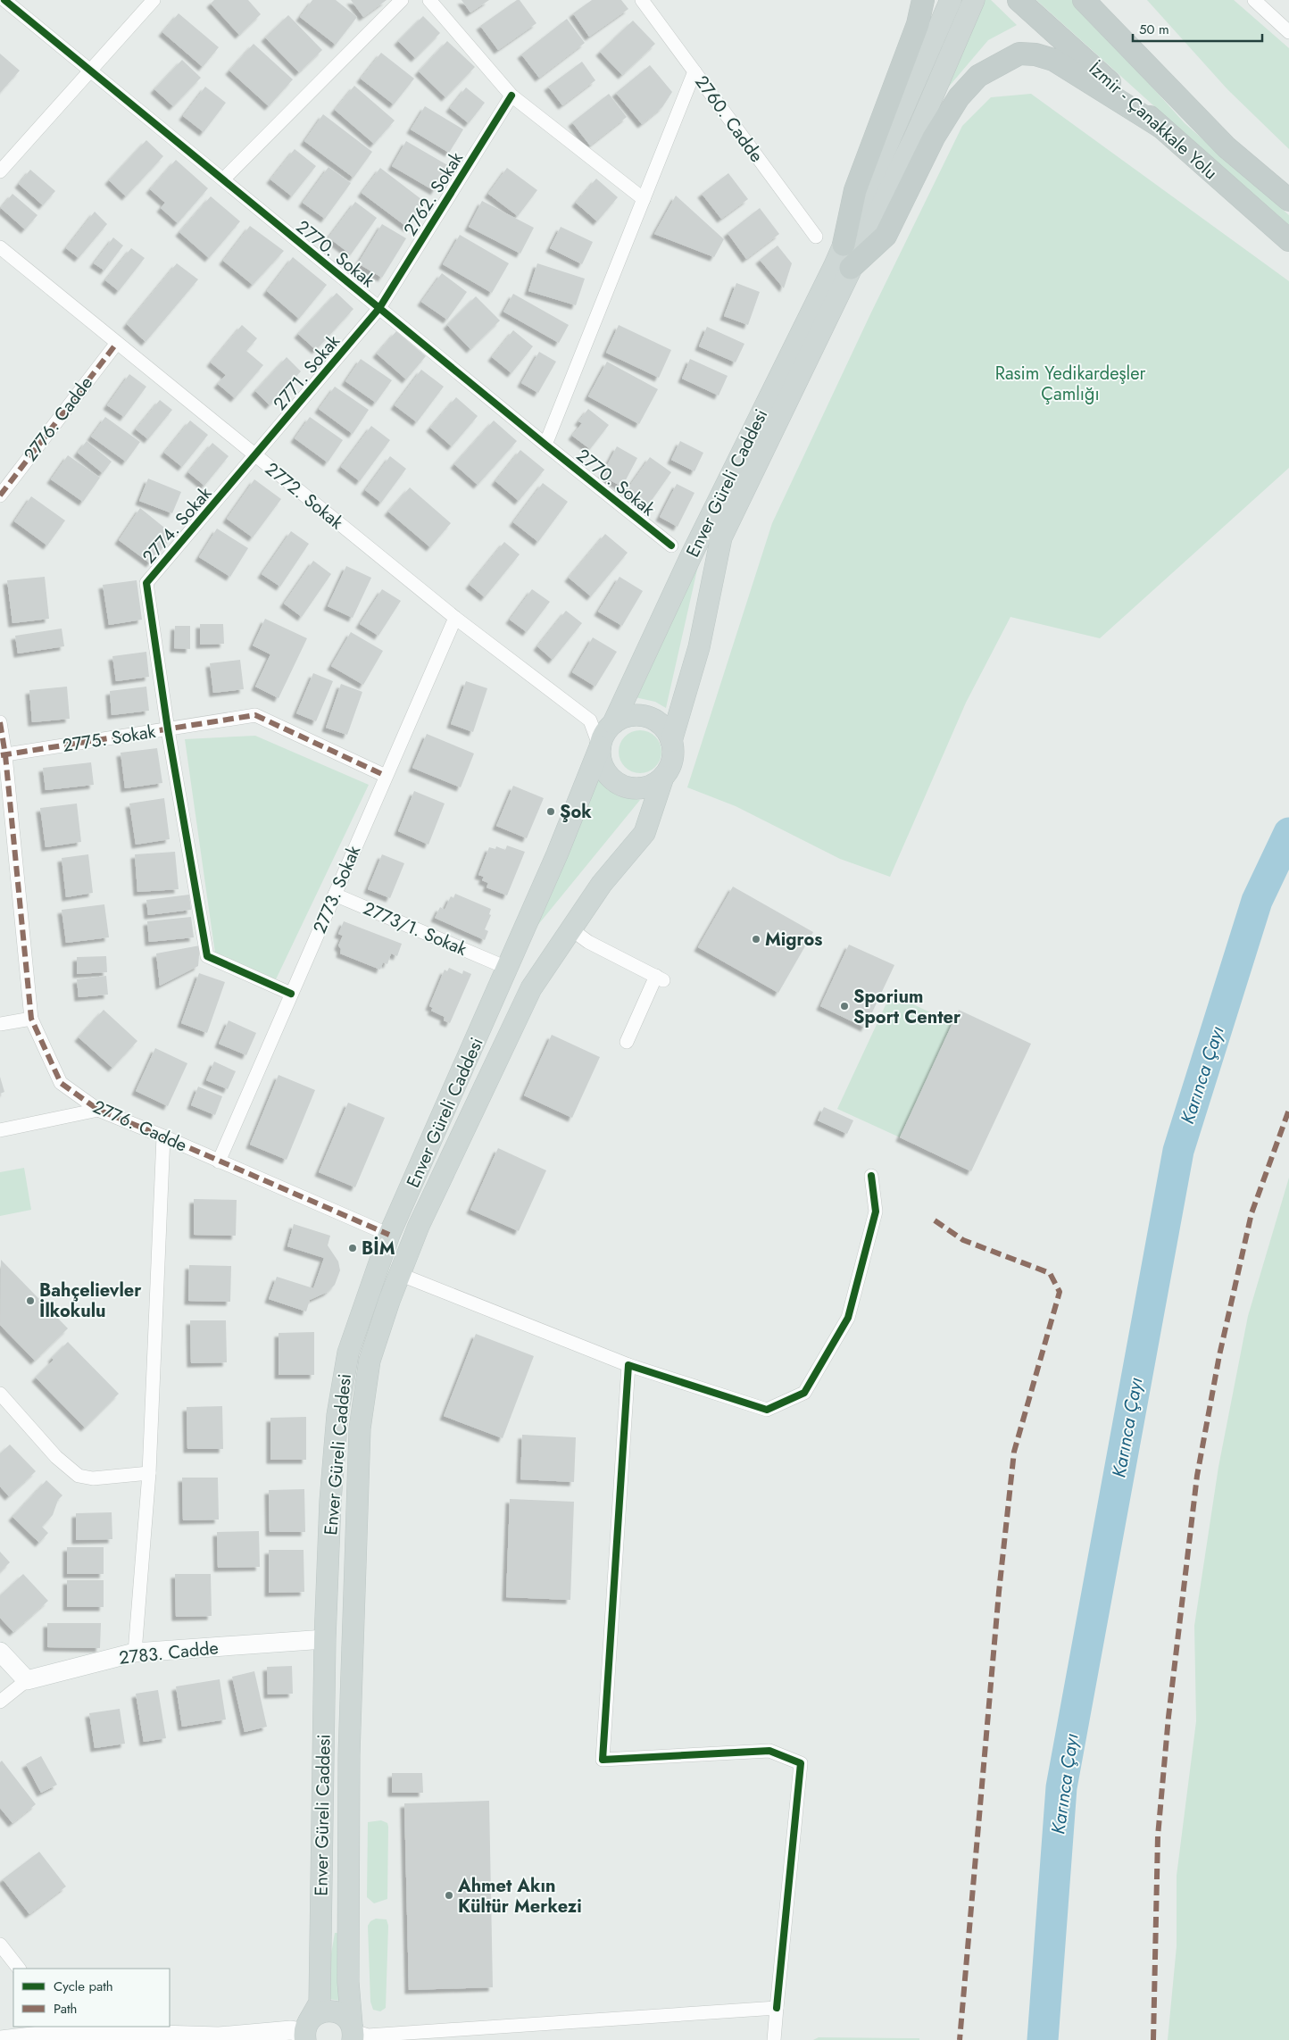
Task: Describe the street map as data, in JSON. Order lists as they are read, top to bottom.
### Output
{
  "streets": {
    "highway": ["İzmir - Çanakkale Yolu"],
    "main road": ["Enver Güreli Caddesi", "2783. Cadde"],
    "street": [
      "2760. Cadde",
      "2762. Sokak",
      "2770. Sokak",
      "2771. Sokak",
      "2776. Cadde",
      "2772. Sokak",
      "2774. Sokak",
      "2775. Sokak",
      "2773. Sokak",
      "2773/1. Sokak"
    ]
  },
  "crossings": [
    ["2762. Sokak", "2770. Sokak"],
    ["2762. Sokak", "2771. Sokak"],
    ["2770. Sokak", "2771. Sokak"],
    ["2771. Sokak", "2772. Sokak"],
    ["2771. Sokak", "2774. Sokak"],
    ["2776. Cadde", "Enver Güreli Caddesi"],
    ["2776. Cadde", "2772. Sokak"],
    ["2776. Cadde", "2775. Sokak"],
    ["2776. Cadde", "2773. Sokak"],
    ["Enver Güreli Caddesi", "2783. Cadde"],
    ["2772. Sokak", "2774. Sokak"],
    ["2772. Sokak", "2773. Sokak"],
    ["2774. Sokak", "2775. Sokak"],
    ["2774. Sokak", "2773. Sokak"],
    ["2775. Sokak", "2773. Sokak"],
    ["2773. Sokak", "2773/1. Sokak"]
  ],
  "water": ["Karınca Çayı"],
  "parks": ["Rasim Yedikardeşler Çamlığı"],
  "places": [
    "Şok",
    "Migros",
    "Sporium Sport Center",
    "BİM",
    "Bahçelievler İlkokulu",
    "Ahmet Akın Kültür Merkezi"
  ],
  "legend": ["Cycle path", "Path"],
  "scale_bar": "50 m"
}
